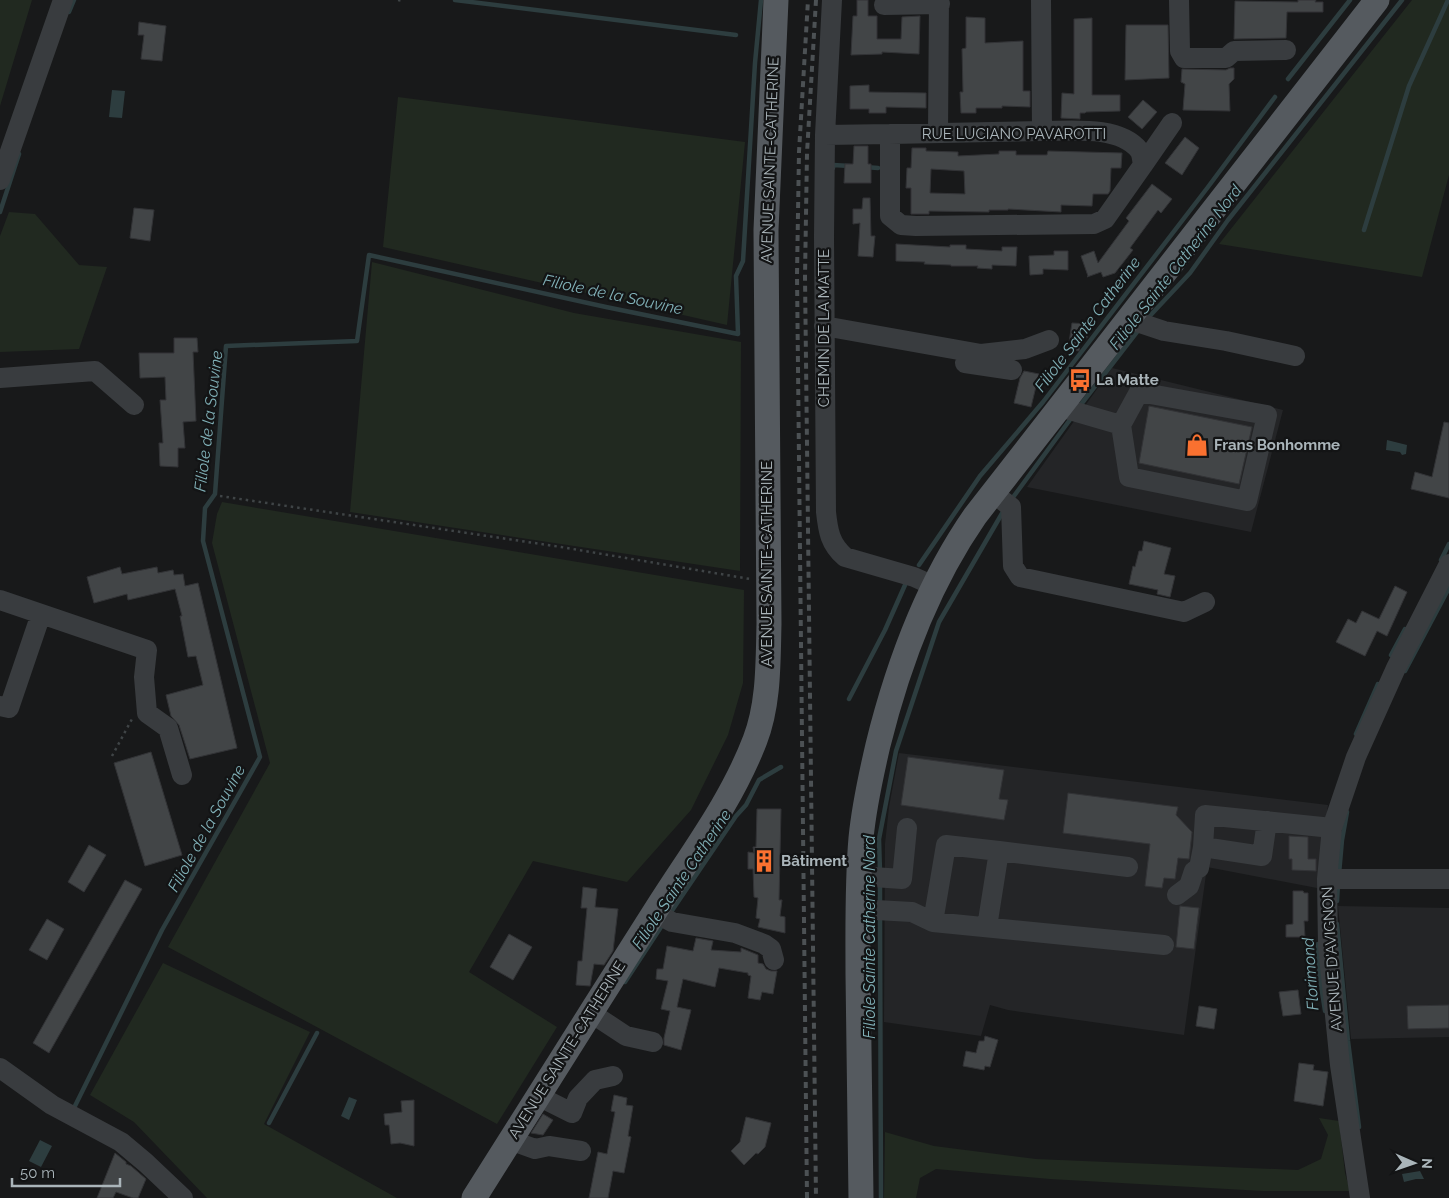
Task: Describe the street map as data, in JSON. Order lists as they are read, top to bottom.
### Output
{
  "streets": {
    "main road": ["AVENUE SAINTE-CATHERINE"],
    "street": ["RUE LUCIANO PAVAROTTI", "CHEMIN DE LA MATTE", "AVENUE D'AVIGNON"]
  },
  "crossings": [
    ["RUE LUCIANO PAVAROTTI", "CHEMIN DE LA MATTE"]
  ],
  "water": [
    "Filiole Sainte Catherine Nord",
    "Filiole de la Souvine",
    "Filiole Sainte Catherine",
    "Florimond"
  ],
  "places": {
    "bus stop": ["La Matte"],
    "shop": ["Frans Bonhomme"],
    "building": ["Bâtiment"]
  },
  "scale_bar": "50 m",
  "north": "right"
}
